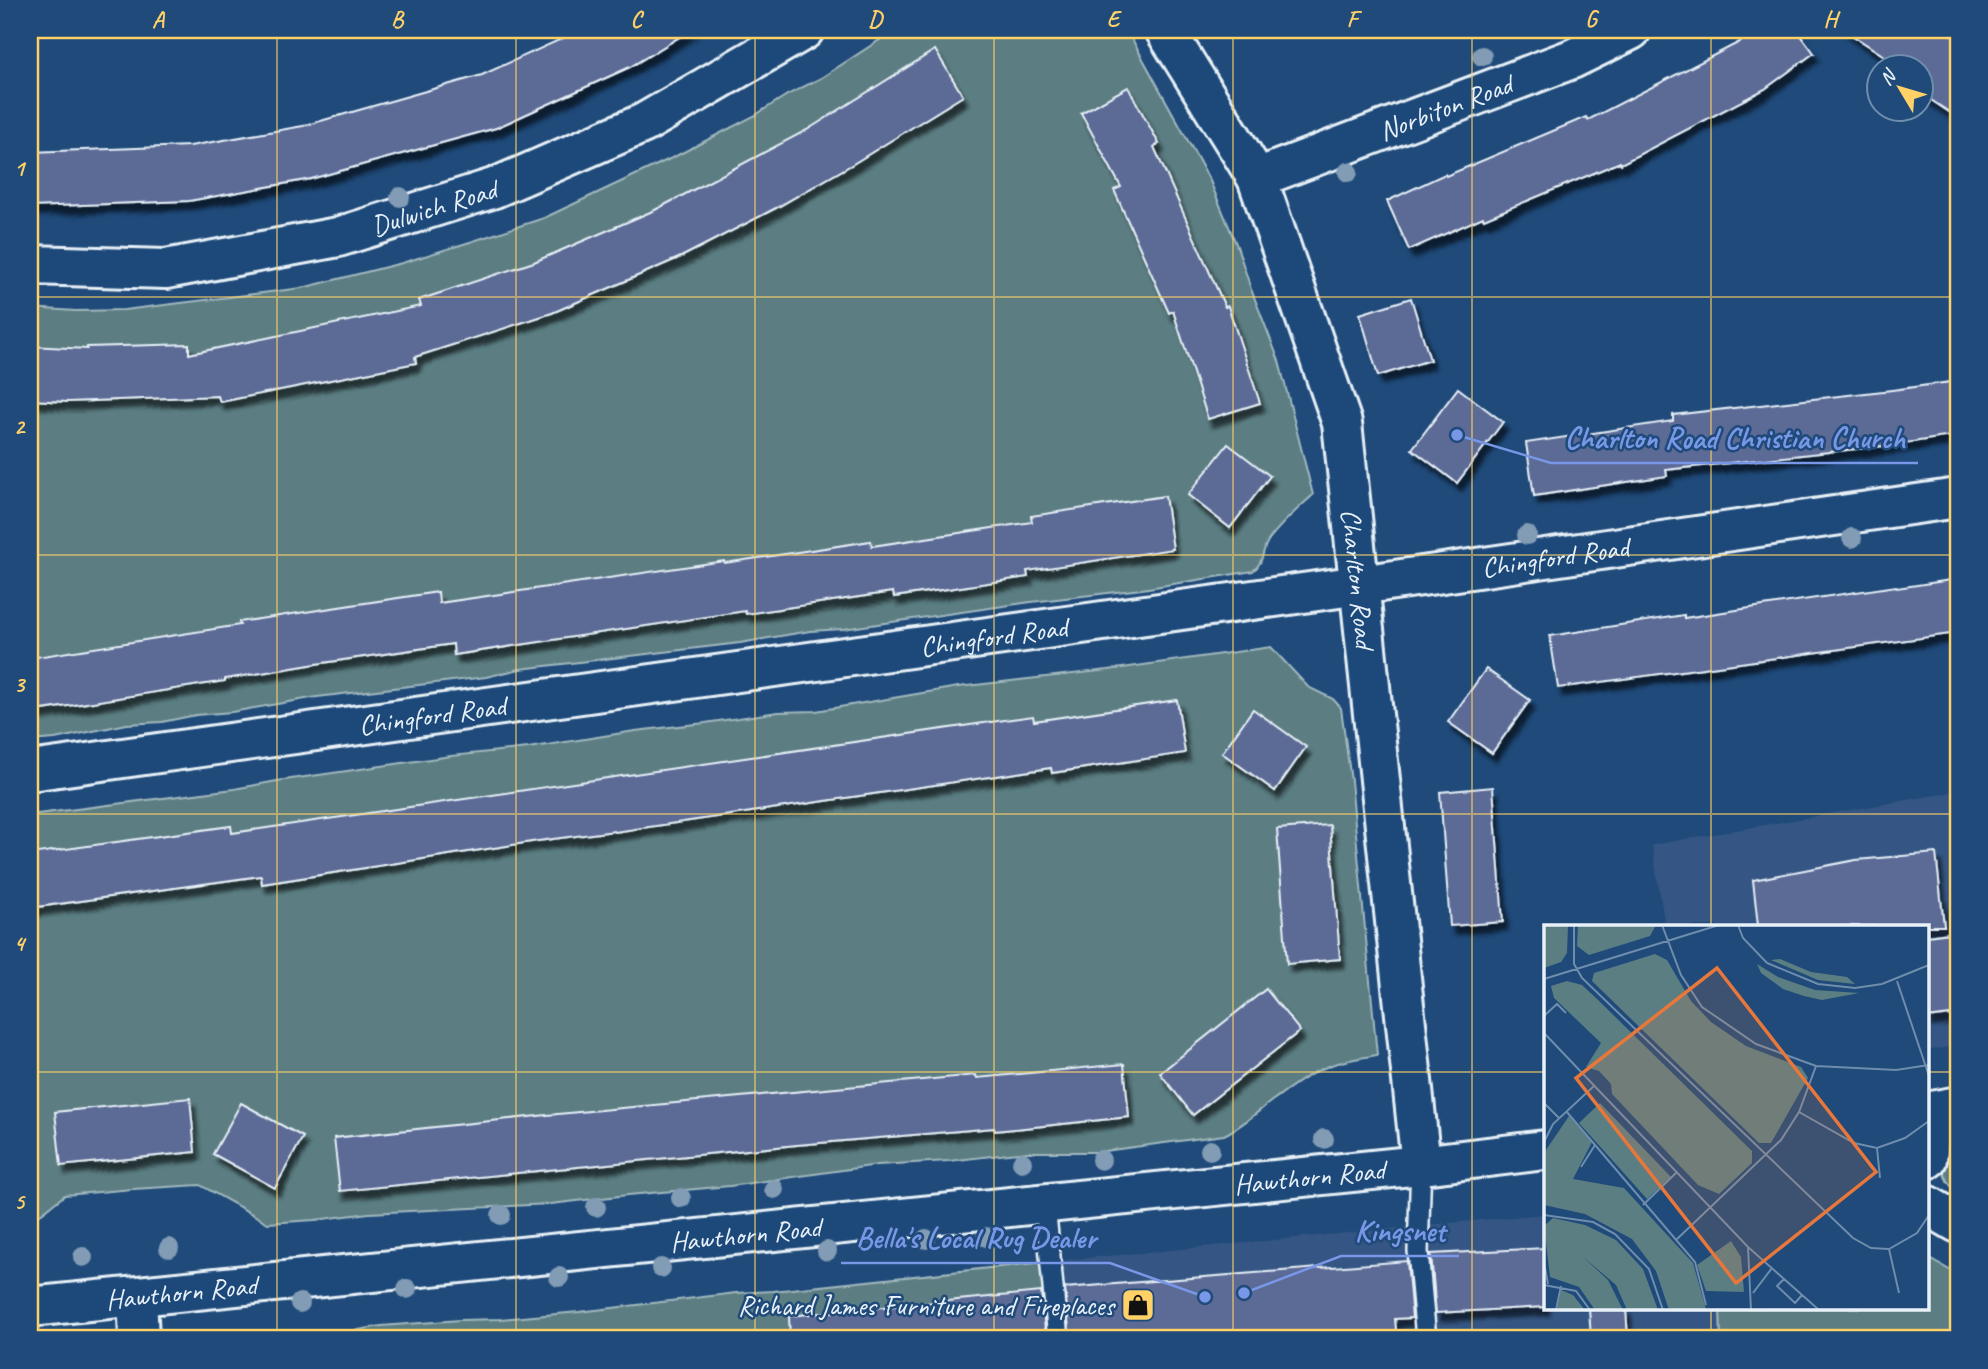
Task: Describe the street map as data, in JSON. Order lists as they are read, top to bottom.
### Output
{
  "streets": {
    "street": [
      "Norbiton Road",
      "Dulwich Road",
      "Chingford Road",
      "Charlton Road",
      "Hawthorn Road"
    ]
  },
  "crossings": [
    ["Norbiton Road", "Charlton Road"],
    ["Chingford Road", "Charlton Road"],
    ["Charlton Road", "Hawthorn Road"]
  ],
  "places": {
    "other": ["Charlton Road Christian Church", "Kingsnet", "Bella's Local Rug Dealer"],
    "shop": ["Richard James Furniture and Fireplaces"]
  },
  "north": "top left",
  "grid": {
    "columns": [
      "A",
      "B",
      "C",
      "D",
      "E",
      "F",
      "G",
      "H"
    ],
    "rows": [
      "1",
      "2",
      "3",
      "4",
      "5"
    ]
  }
}
